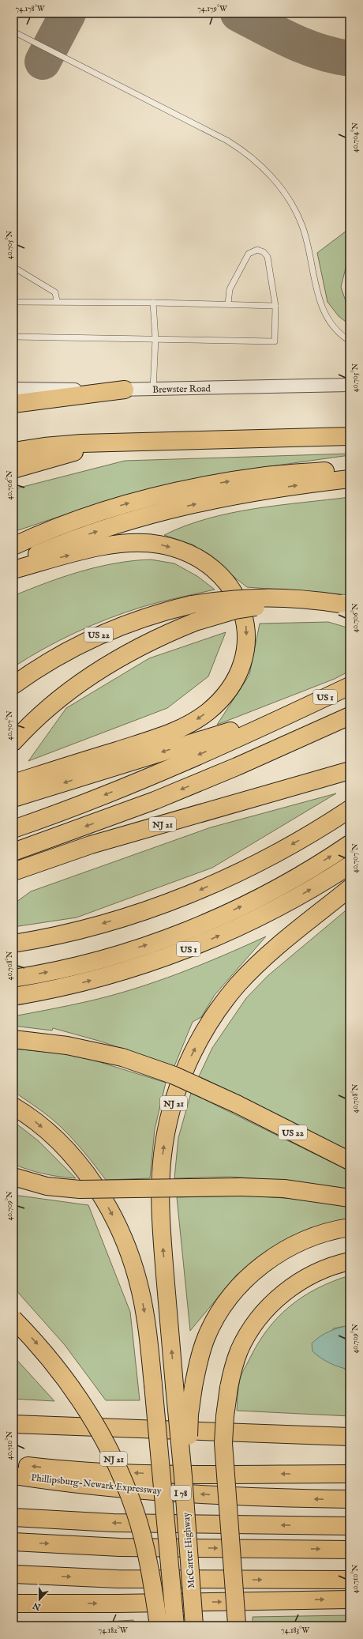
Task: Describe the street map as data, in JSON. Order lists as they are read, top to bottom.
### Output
{
  "streets": {
    "highway": [
      "US 22",
      "US 1",
      "NJ 21",
      "Phillipsburg-Newark Expressway",
      "I 78",
      "McCarter Highway"
    ],
    "street": ["Brewster Road"]
  },
  "crossings": [
    ["NJ 21", "McCarter Highway"]
  ],
  "north": "bottom",
  "coordinates": [
    "74.178°W",
    "74.179°W",
    "40.704°N",
    "40.705°N",
    "40.706°N",
    "40.707°N",
    "40.708°N",
    "40.709°N",
    "40.710°N",
    "74.182°W",
    "74.183°W"
  ]
}
